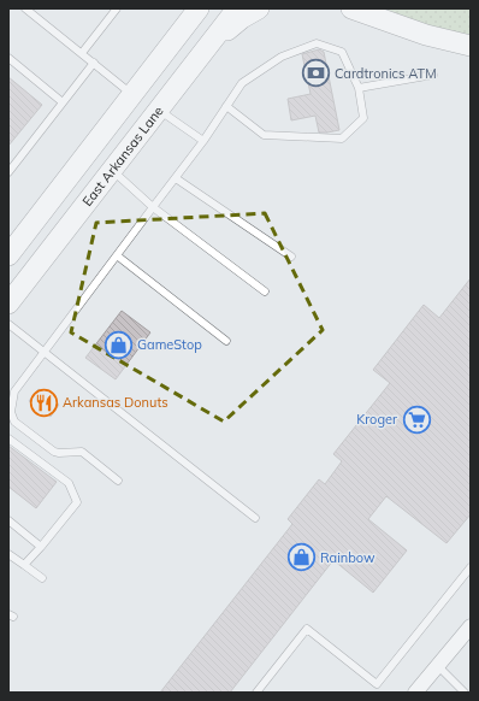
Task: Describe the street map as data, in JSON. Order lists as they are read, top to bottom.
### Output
{
  "streets": {
    "main road": ["East Arkansas Lane"]
  },
  "places": {
    "bank": ["Cardtronics ATM"],
    "shop": ["GameStop", "Rainbow"],
    "restaurant": ["Arkansas Donuts"],
    "supermarket": ["Kroger"]
  }
}
